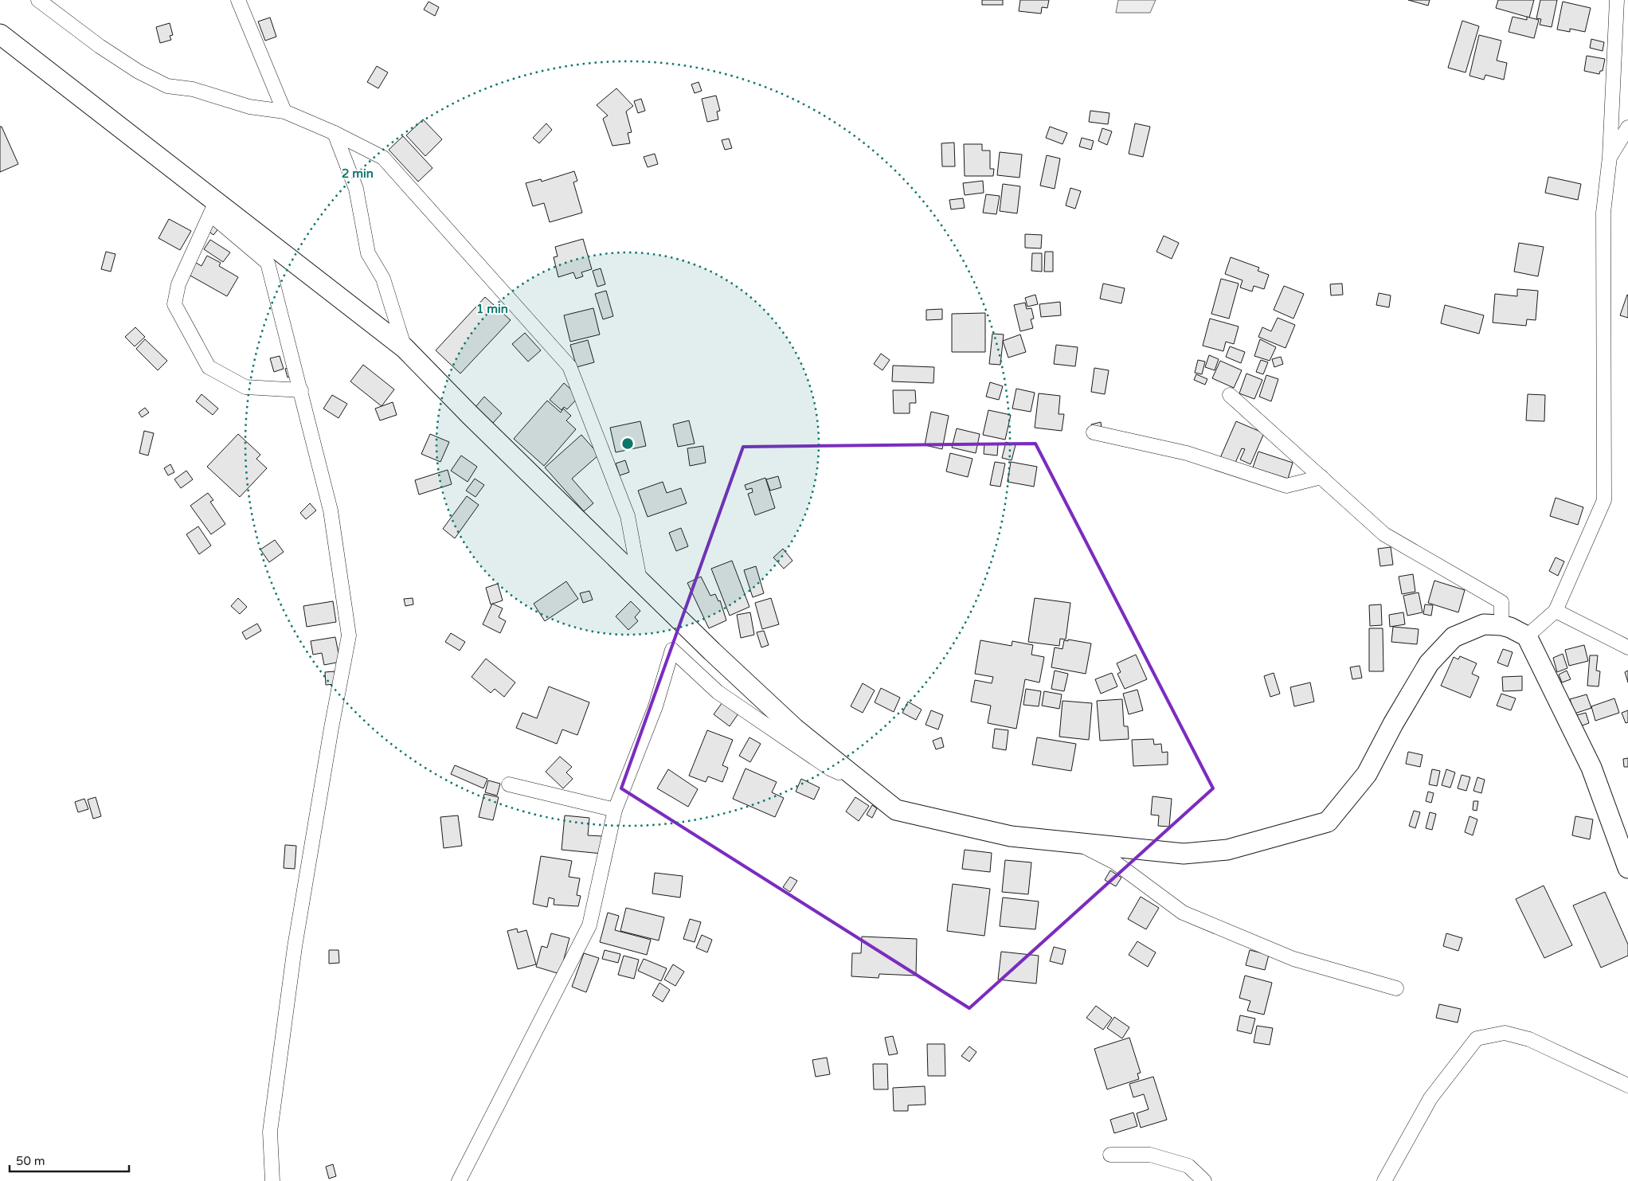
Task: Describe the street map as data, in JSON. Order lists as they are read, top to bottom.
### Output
{
  "scale_bar": "50 m",
  "rings": ["2 min", "1 min"]
}
